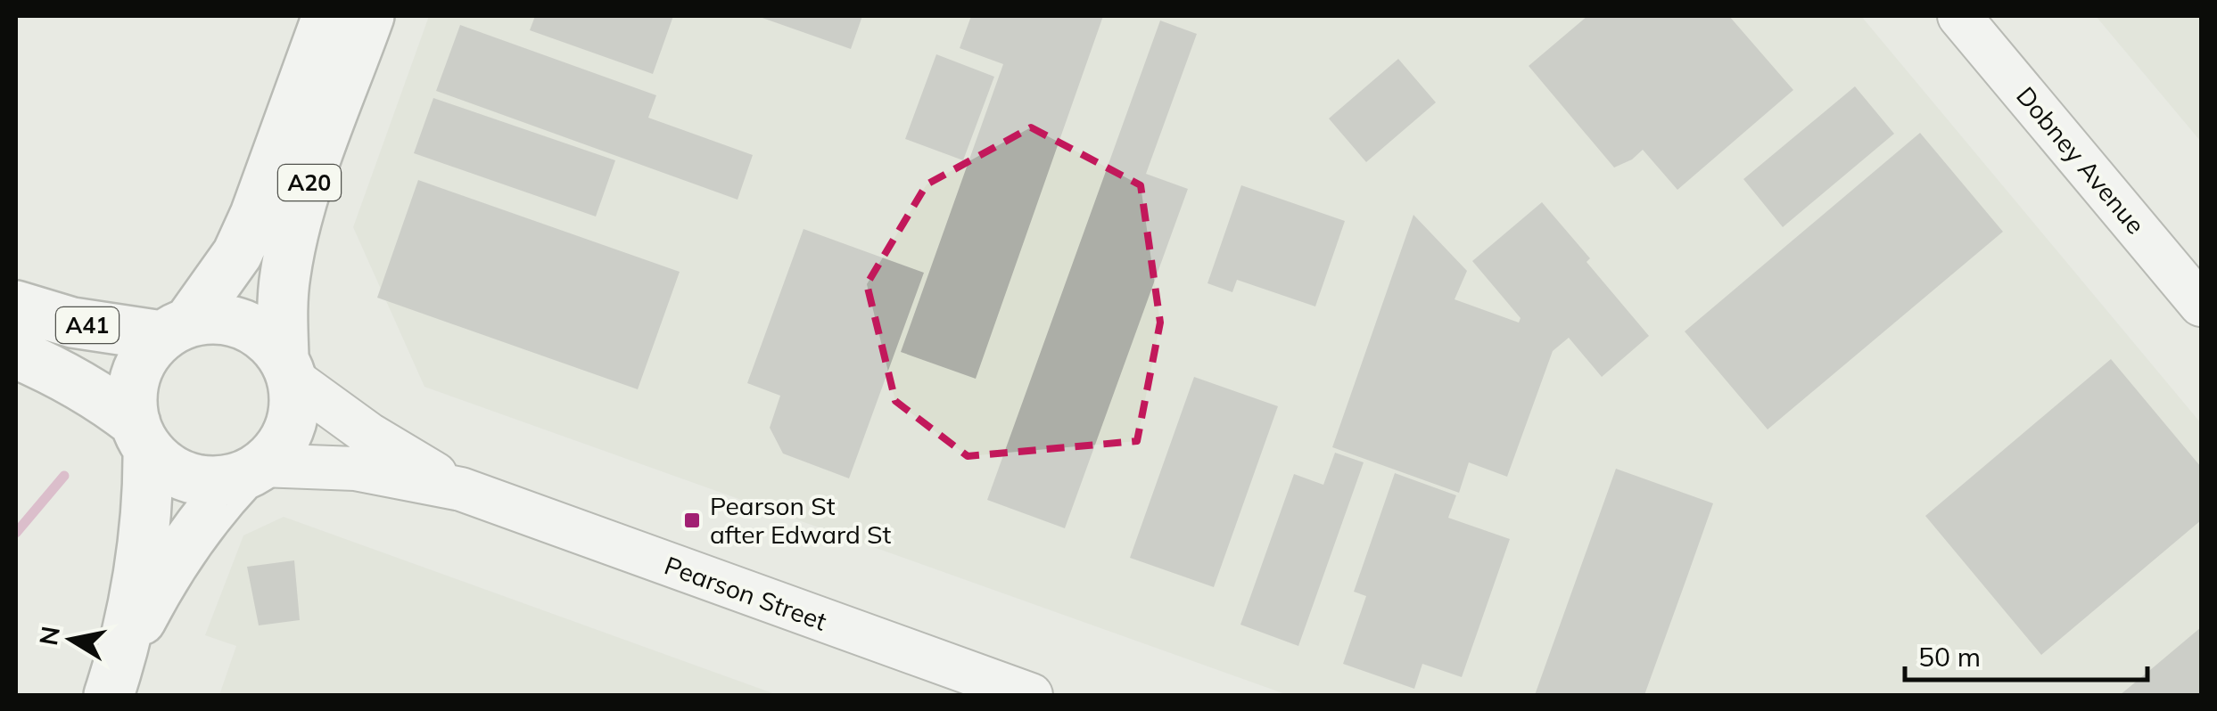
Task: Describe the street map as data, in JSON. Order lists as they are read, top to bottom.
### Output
{
  "streets": {
    "highway": ["A20", "A41"],
    "main road": ["Dobney Avenue", "Pearson Street"]
  },
  "crossings": [
    ["A20", "A41"],
    ["A20", "Pearson Street"],
    ["A41", "Pearson Street"]
  ],
  "places": {
    "transit": ["Pearson St after Edward St"]
  },
  "scale_bar": "50 m",
  "north": "left"
}
